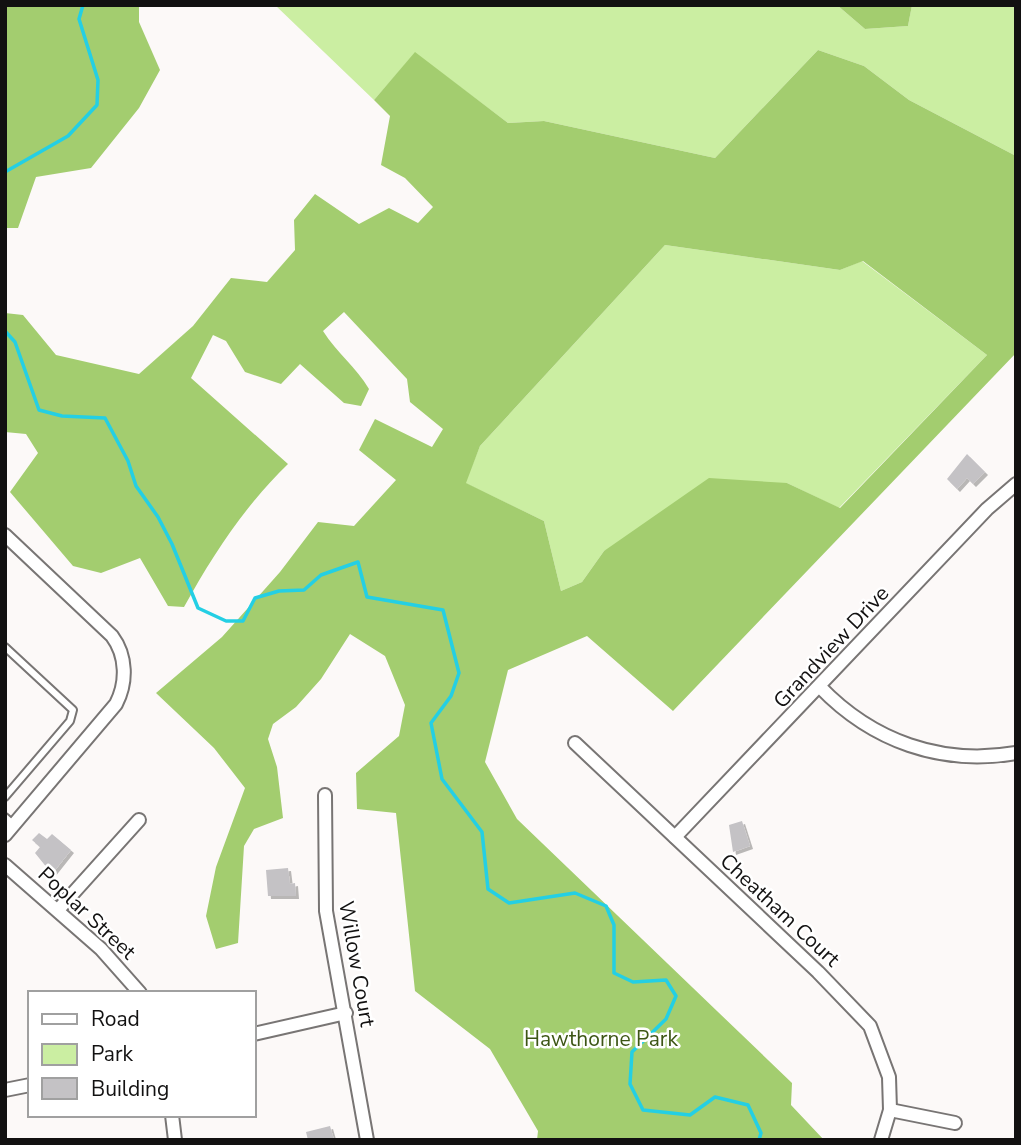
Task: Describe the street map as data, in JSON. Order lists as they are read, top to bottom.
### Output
{
  "streets": {
    "street": [
      "Grandview Drive",
      "Cheatham Court",
      "Poplar Street",
      "Willow Court"
    ]
  },
  "crossings": [
    ["Grandview Drive", "Cheatham Court"]
  ],
  "parks": ["Hawthorne Park"],
  "legend": ["Road", "Park", "Building"]
}
